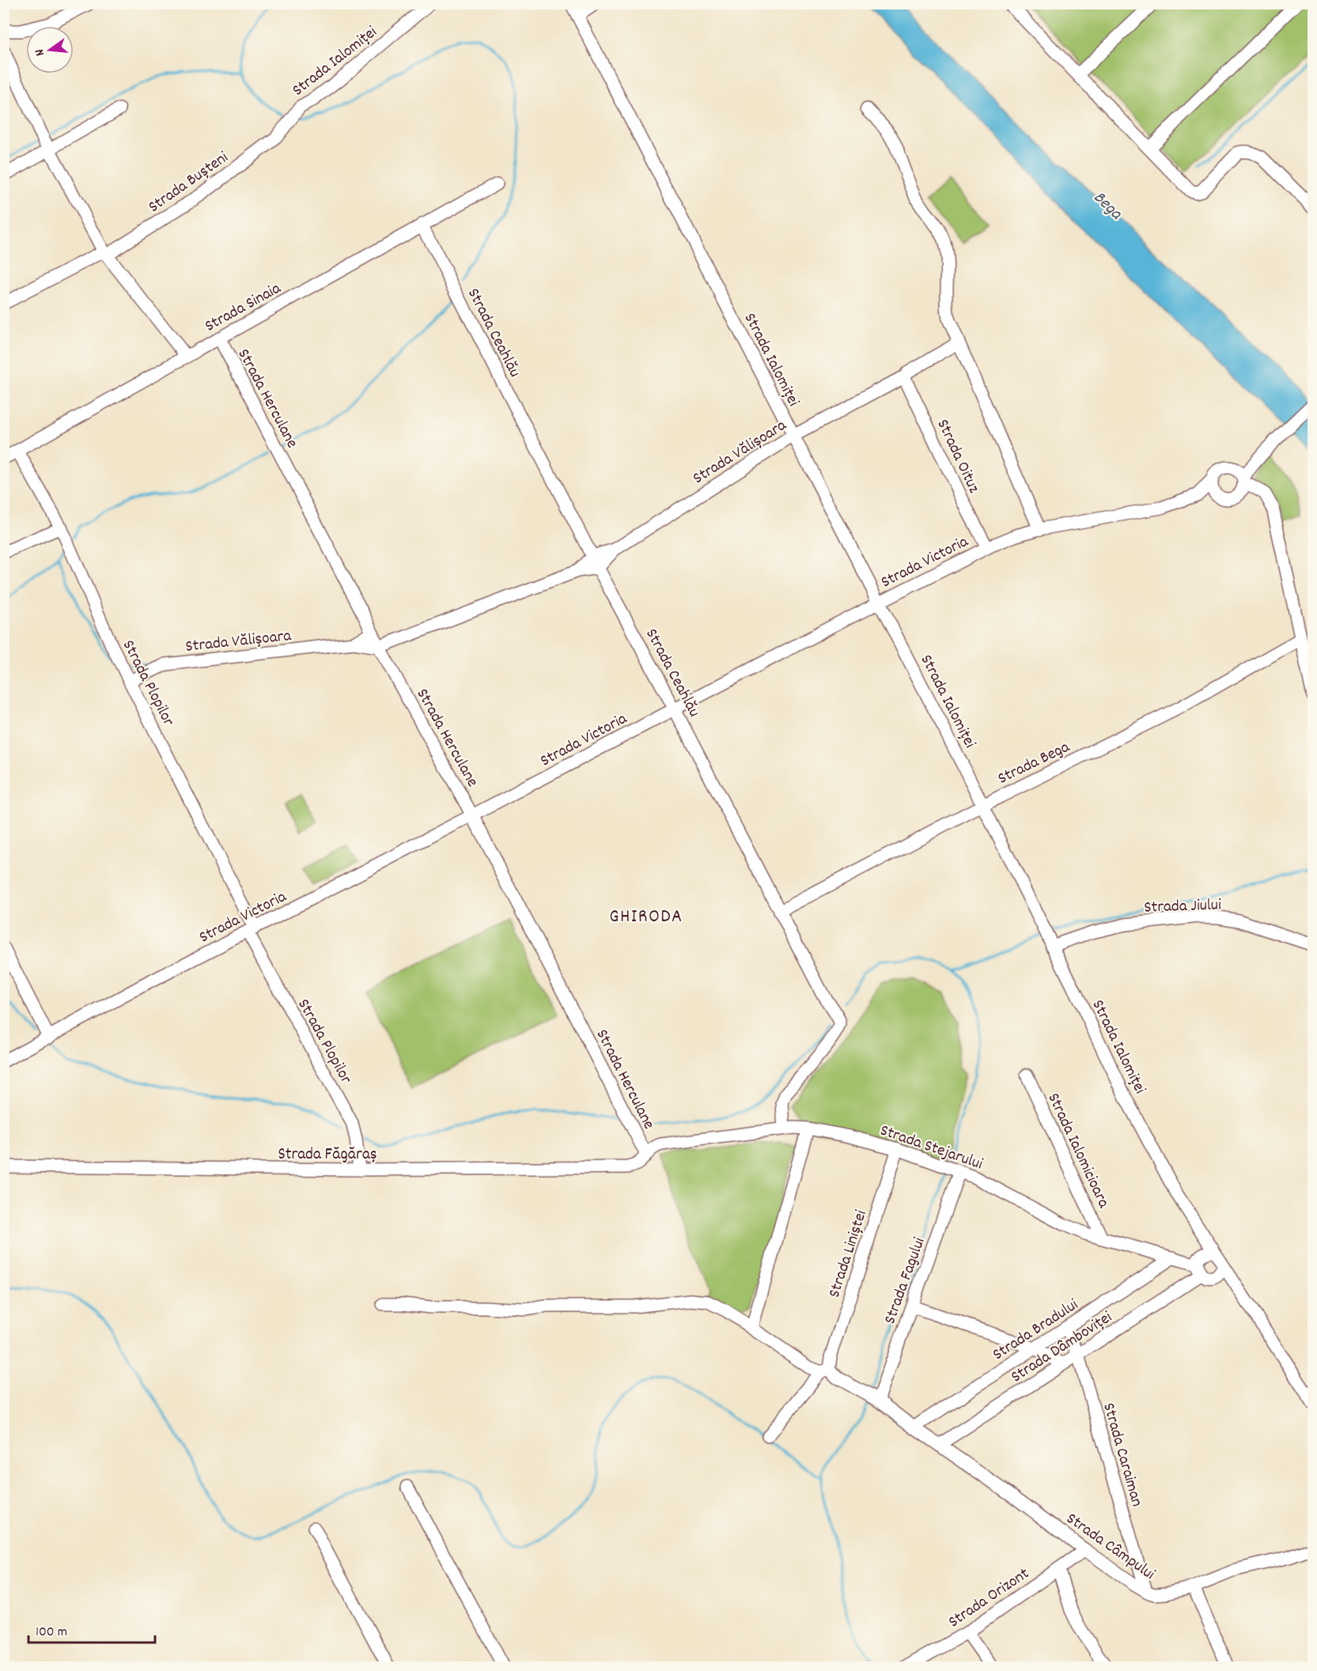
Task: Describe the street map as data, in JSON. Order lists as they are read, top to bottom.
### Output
{
  "streets": {
    "street": [
      "Strada Ialomiței",
      "Strada Bușteni",
      "Strada Sinaia",
      "Strada Ceahlău",
      "Strada Herculane",
      "Strada Vălișoara",
      "Strada Oituz",
      "Strada Victoria",
      "Strada Plopilor",
      "Strada Bega",
      "Strada Jiului",
      "Strada Stejarului",
      "Strada Ialomicioara",
      "Strada Făgăraș",
      "Strada Liniștei",
      "Strada Fagului",
      "Strada Bradului",
      "Strada Dâmboviței",
      "Strada Caraiman",
      "Strada Câmpului",
      "Strada Orizont"
    ]
  },
  "crossings": [
    ["Strada Ialomiței", "Strada Bușteni"],
    ["Strada Ialomiței", "Strada Vălișoara"],
    ["Strada Ialomiței", "Strada Victoria"],
    ["Strada Ialomiței", "Strada Bega"],
    ["Strada Ialomiței", "Strada Jiului"],
    ["Strada Ialomiței", "Strada Stejarului"],
    ["Strada Ialomiței", "Strada Dâmboviței"],
    ["Strada Sinaia", "Strada Ceahlău"],
    ["Strada Sinaia", "Strada Herculane"],
    ["Strada Sinaia", "Strada Plopilor"],
    ["Strada Ceahlău", "Strada Vălișoara"],
    ["Strada Ceahlău", "Strada Victoria"],
    ["Strada Ceahlău", "Strada Bega"],
    ["Strada Ceahlău", "Strada Stejarului"],
    ["Strada Herculane", "Strada Vălișoara"],
    ["Strada Herculane", "Strada Victoria"],
    ["Strada Herculane", "Strada Stejarului"],
    ["Strada Herculane", "Strada Făgăraș"],
    ["Strada Vălișoara", "Strada Oituz"],
    ["Strada Vălișoara", "Strada Plopilor"],
    ["Strada Oituz", "Strada Victoria"],
    ["Strada Victoria", "Strada Plopilor"],
    ["Strada Plopilor", "Strada Făgăraș"],
    ["Strada Stejarului", "Strada Ialomicioara"],
    ["Strada Stejarului", "Strada Făgăraș"],
    ["Strada Stejarului", "Strada Liniștei"],
    ["Strada Stejarului", "Strada Fagului"],
    ["Strada Stejarului", "Strada Bradului"],
    ["Strada Stejarului", "Strada Dâmboviței"],
    ["Strada Liniștei", "Strada Câmpului"],
    ["Strada Fagului", "Strada Câmpului"],
    ["Strada Bradului", "Strada Caraiman"],
    ["Strada Bradului", "Strada Câmpului"],
    ["Strada Dâmboviței", "Strada Caraiman"],
    ["Strada Dâmboviței", "Strada Câmpului"],
    ["Strada Caraiman", "Strada Câmpului"],
    ["Strada Câmpului", "Strada Orizont"]
  ],
  "districts": ["GHIRODA"],
  "water": ["Bega"],
  "scale_bar": "100 m",
  "north": "left"
}
